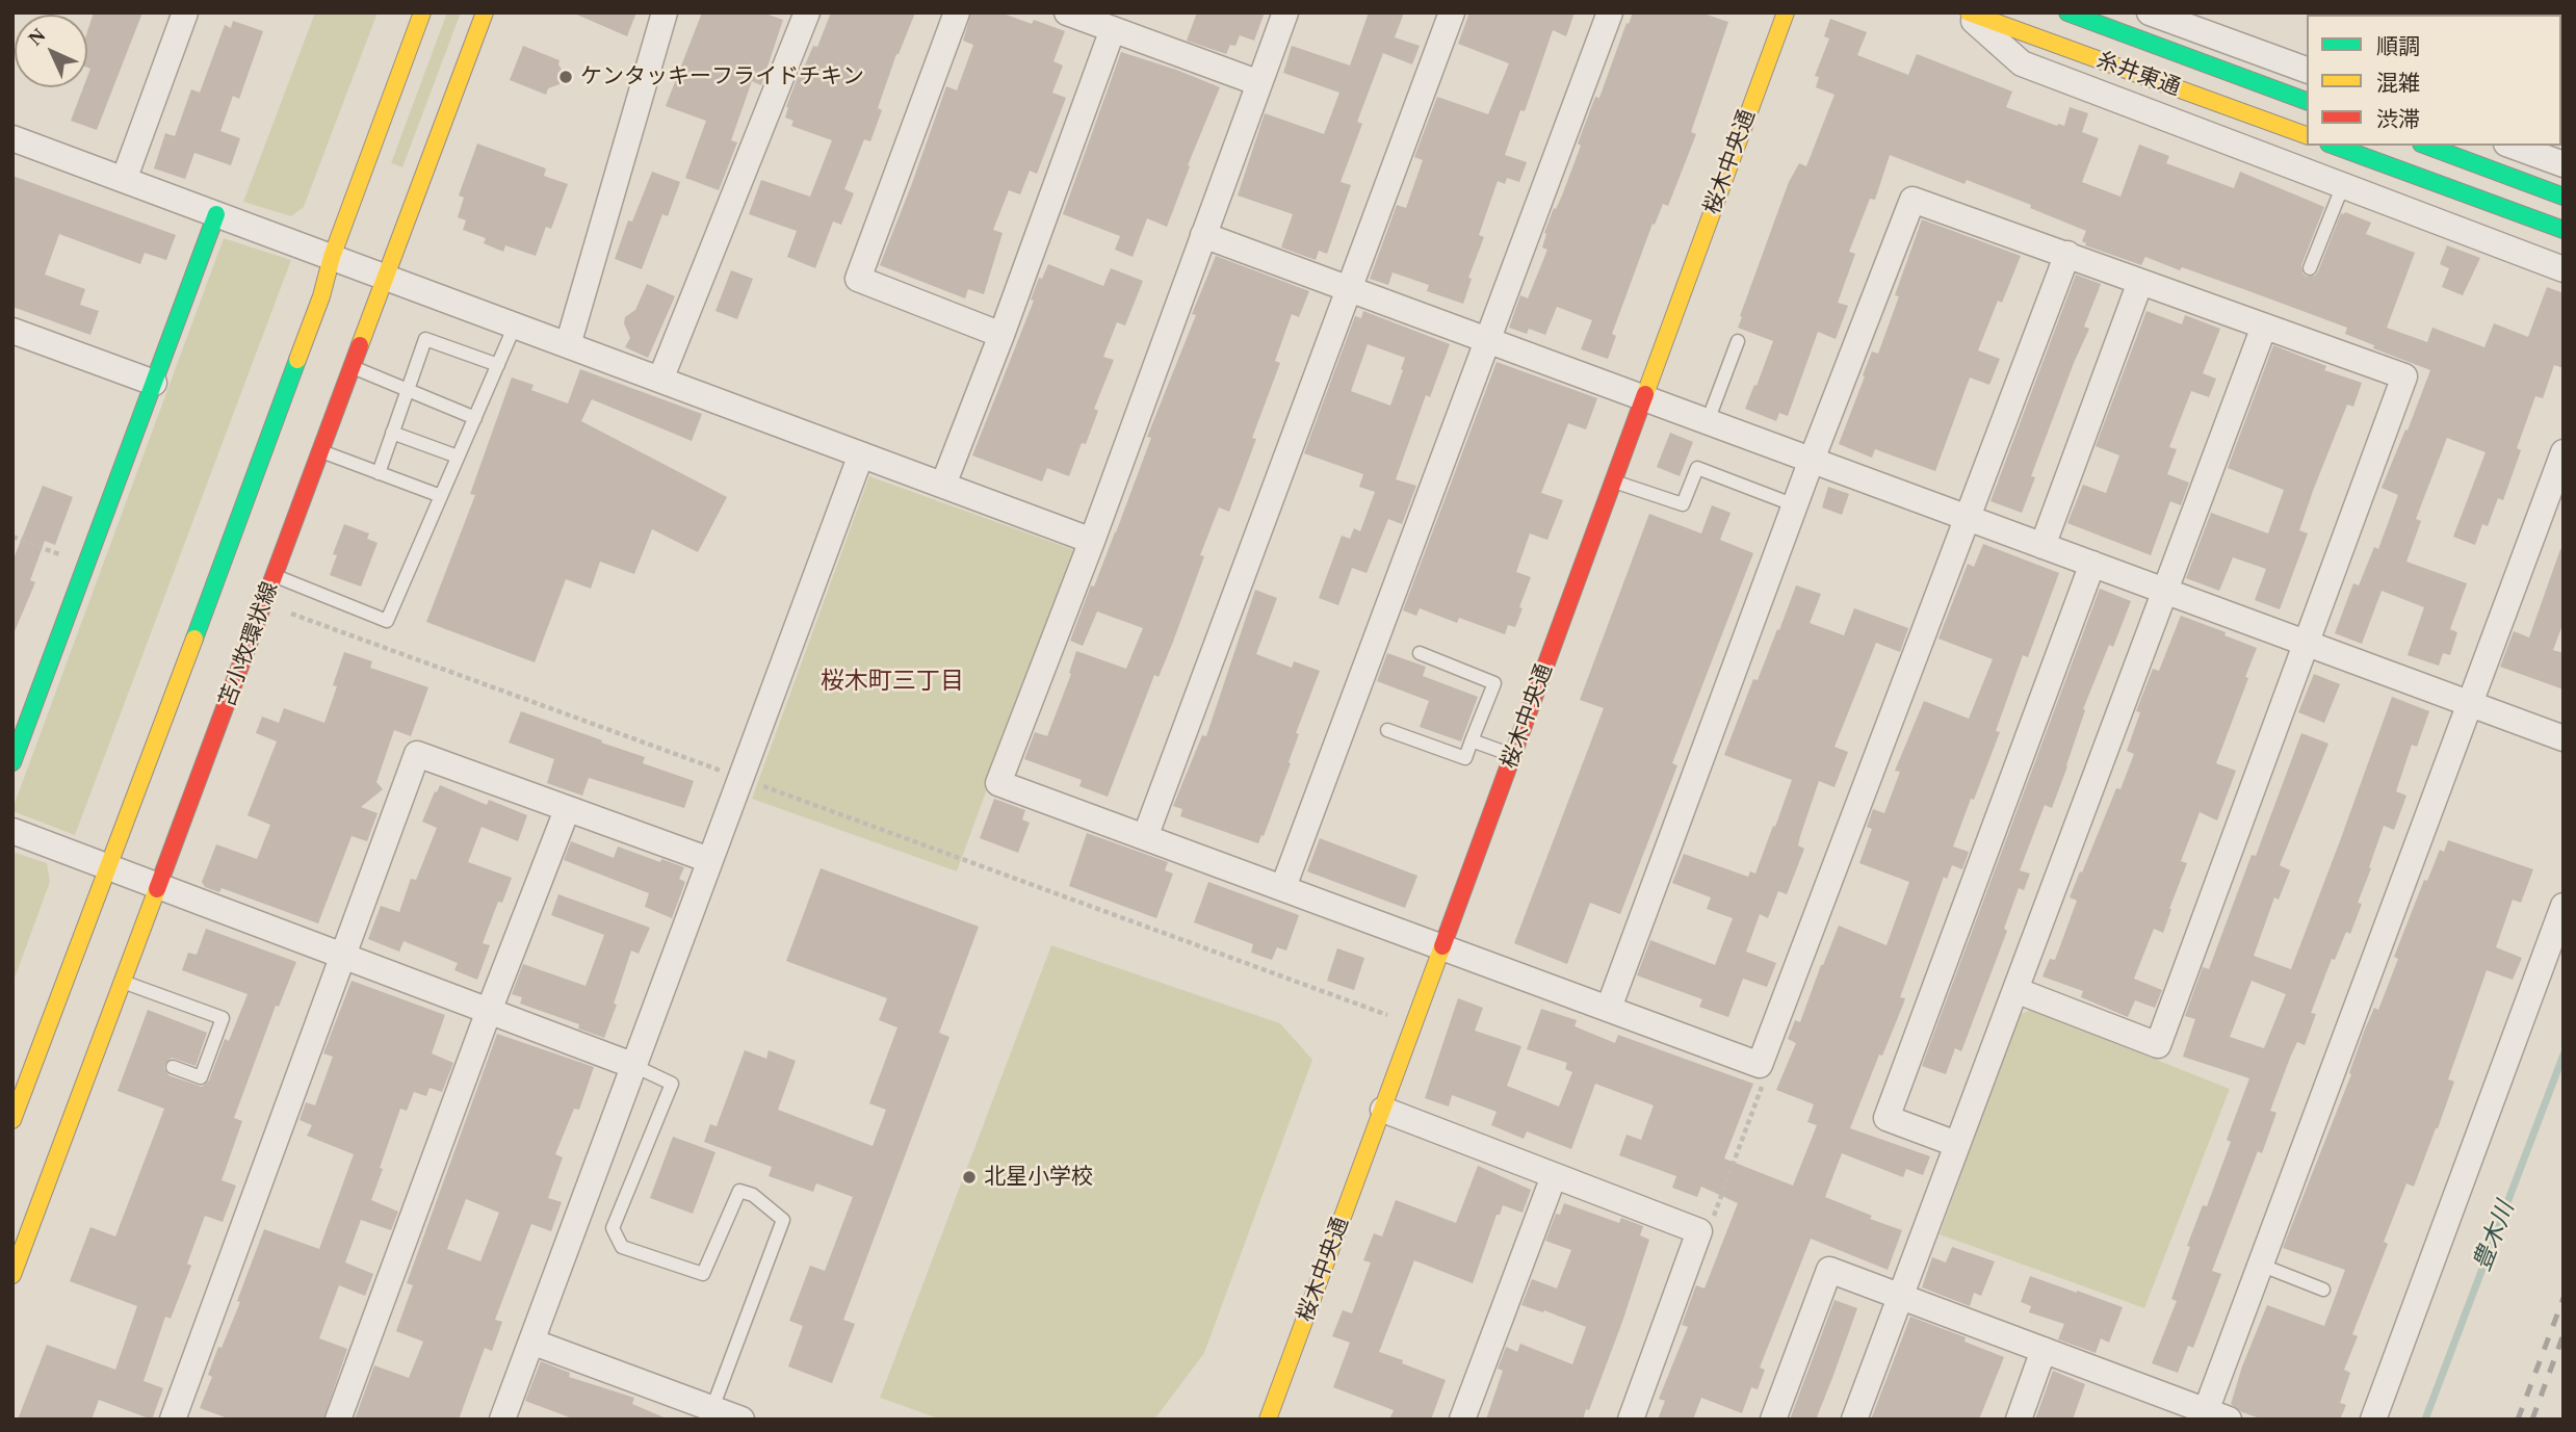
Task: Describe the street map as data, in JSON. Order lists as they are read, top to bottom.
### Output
{
  "streets": {
    "street": ["糸井東通", "桜木中央通", "苫小牧環状線"]
  },
  "districts": ["桜木町三丁目"],
  "water": ["豊木川"],
  "places": ["ケンタッキーフライドチキン", "北星小学校"],
  "legend": ["順調", "混雑", "渋滞"],
  "north": "top left"
}
